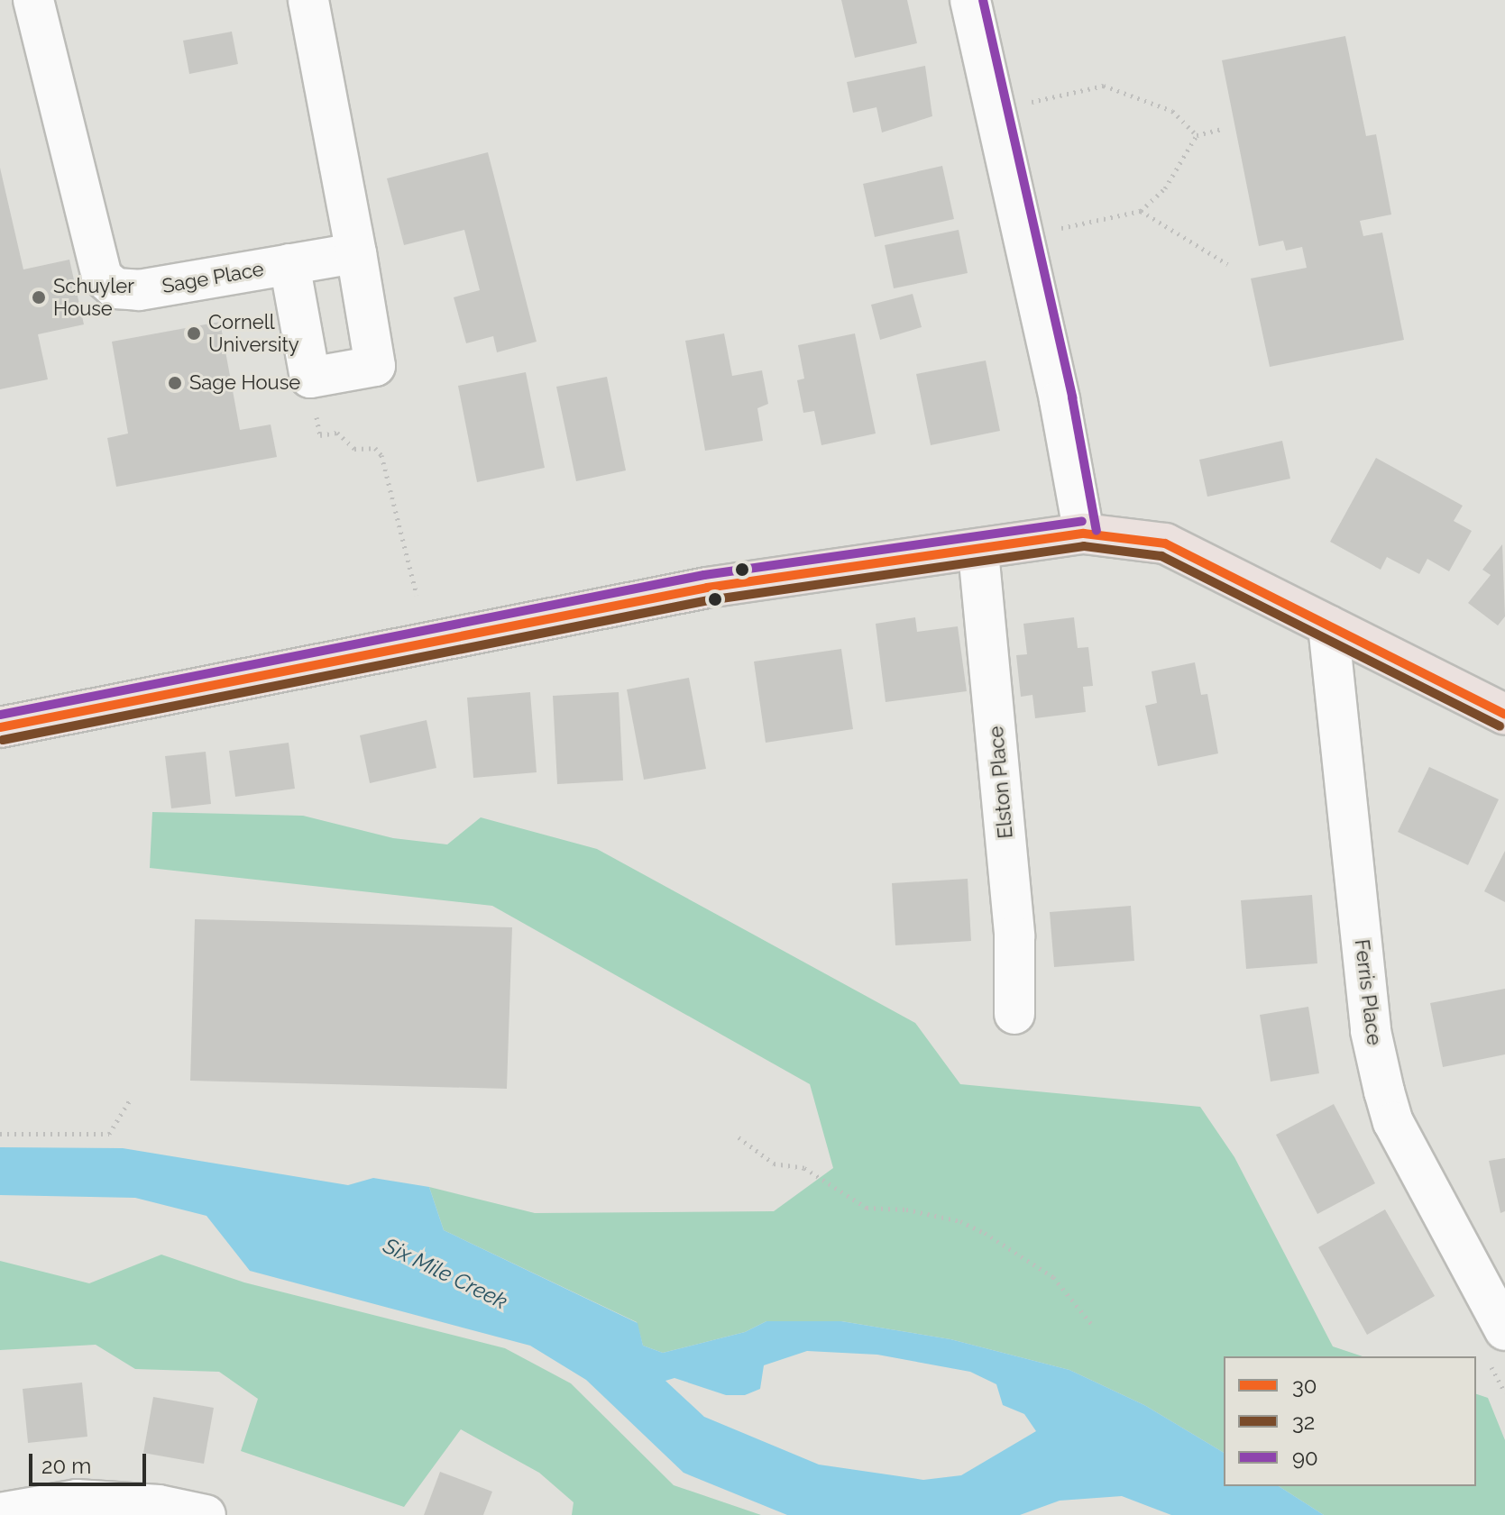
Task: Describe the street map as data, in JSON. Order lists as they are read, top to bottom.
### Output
{
  "streets": {
    "street": ["Sage Place", "Elston Place", "Ferris Place"]
  },
  "water": ["Six Mile Creek"],
  "places": ["Schuyler House", "Cornell University", "Sage House"],
  "lines": ["transit line 90", "transit line 30", "transit line 32"],
  "legend": ["30", "32", "90"],
  "scale_bar": "20 m"
}
